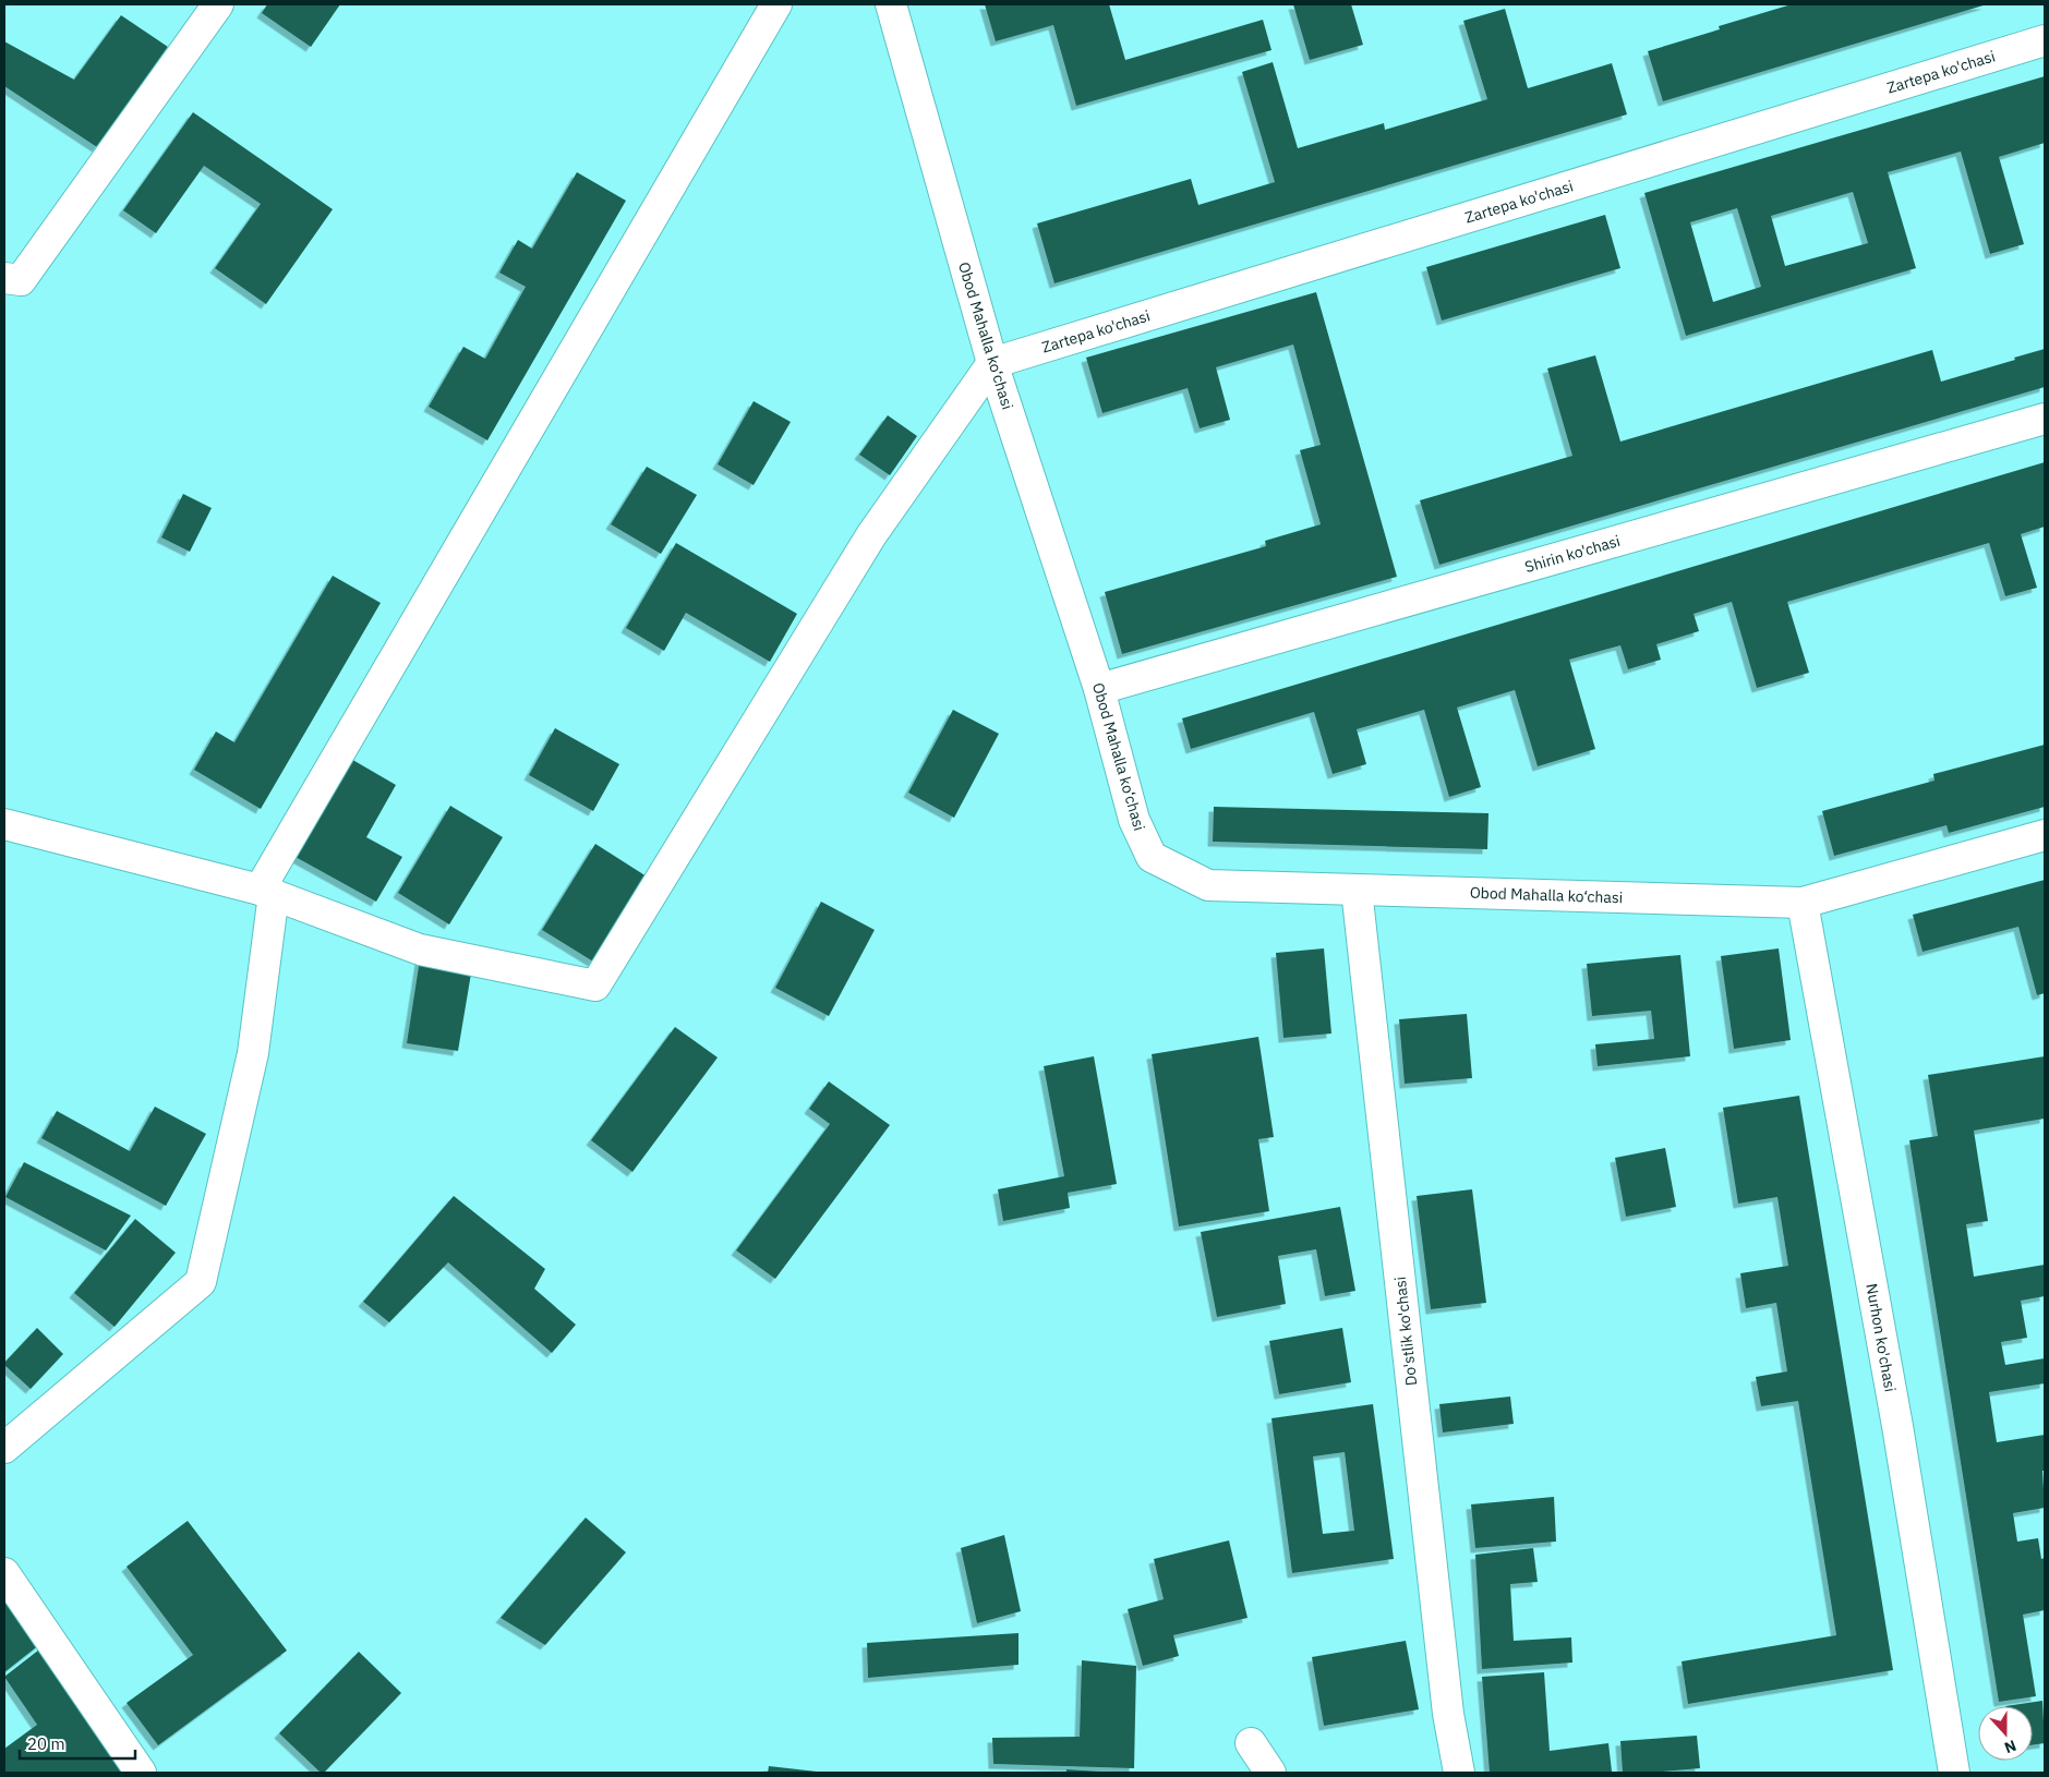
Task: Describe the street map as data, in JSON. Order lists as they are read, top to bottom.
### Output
{
  "streets": {
    "street": [
      "Zartepa ko'chasi",
      "Obod Mahalla ko‘chasi",
      "Shirin ko'chasi",
      "Do'stlik ko'chasi",
      "Nurhon ko'chasi"
    ]
  },
  "crossings": [
    ["Zartepa ko'chasi", "Obod Mahalla ko‘chasi"],
    ["Obod Mahalla ko‘chasi", "Shirin ko'chasi"],
    ["Obod Mahalla ko‘chasi", "Do'stlik ko'chasi"],
    ["Obod Mahalla ko‘chasi", "Nurhon ko'chasi"]
  ],
  "scale_bar": "20 m",
  "north": "bottom"
}
